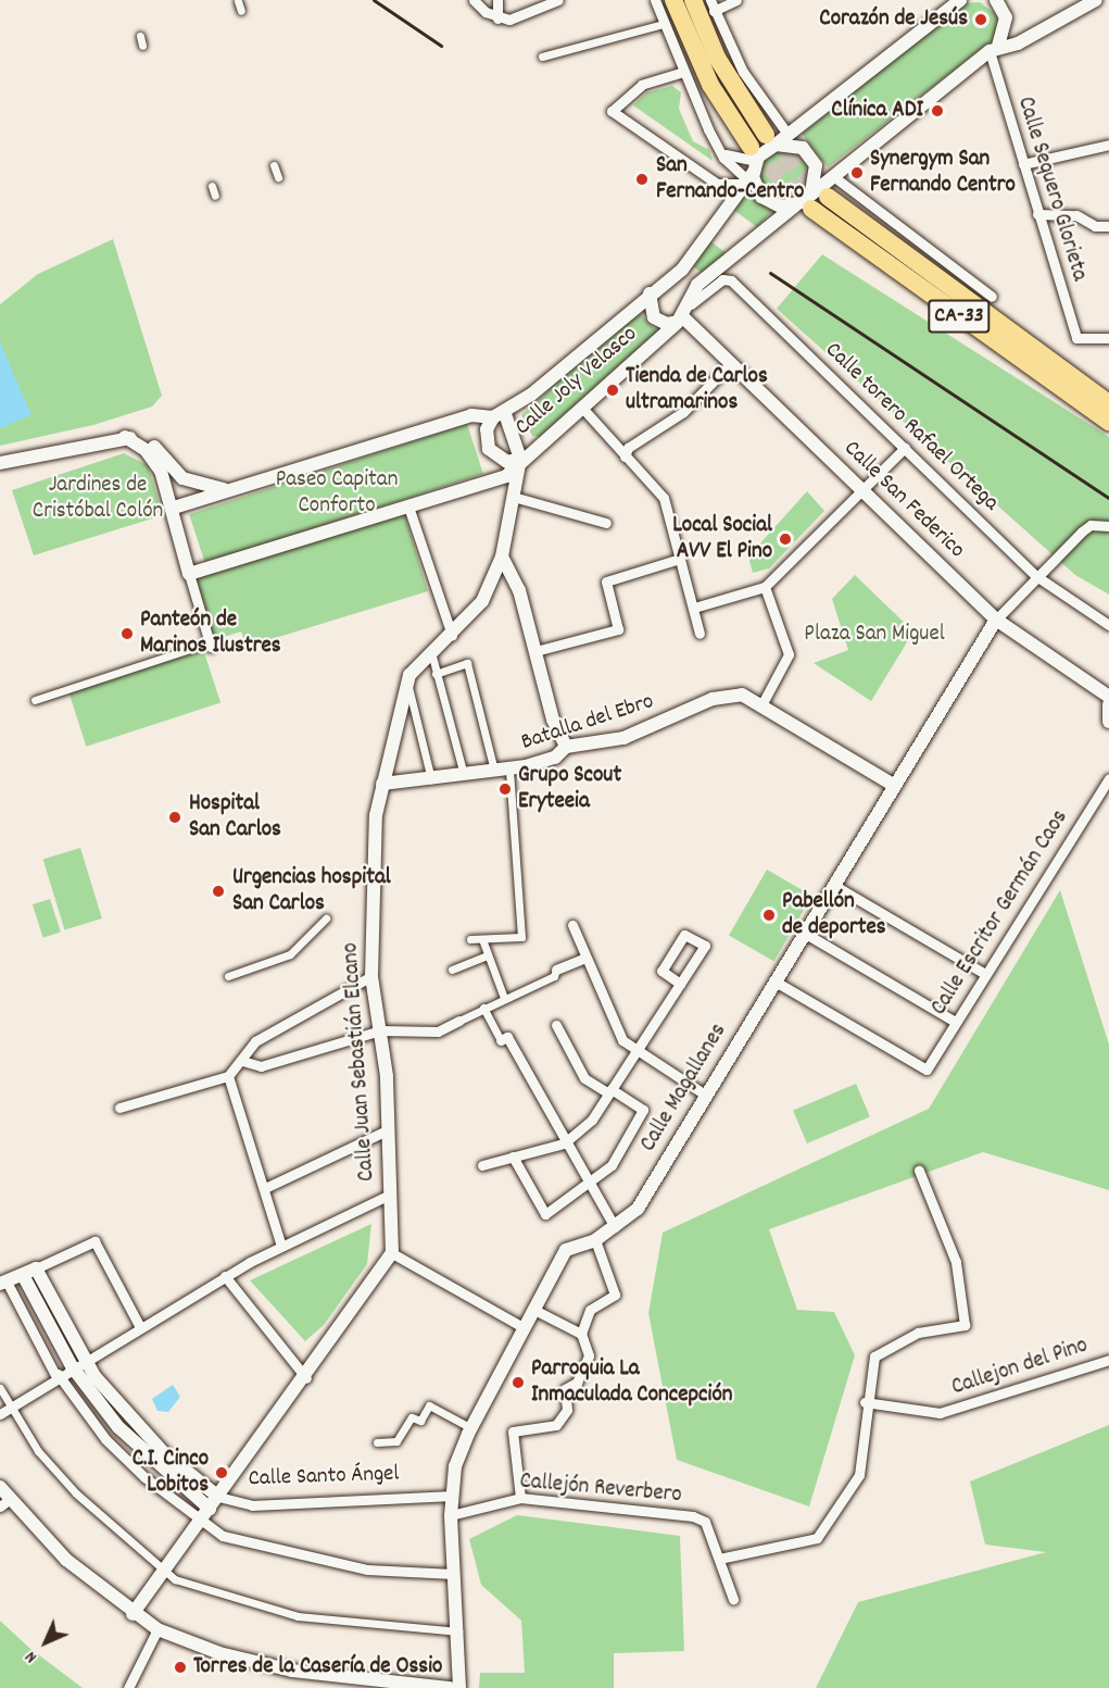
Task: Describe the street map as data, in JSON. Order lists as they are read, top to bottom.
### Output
{
  "streets": {
    "highway": ["CA-33"],
    "street": [
      "Calle Sequero Glorieta",
      "Calle Joly Velasco",
      "Calle torero Rafael Ortega",
      "Calle San Federico",
      "Batalla del Ebro",
      "Calle Escritor Germán Caos",
      "Calle Juan Sebastián Elcano",
      "Calle Magallanes",
      "Callejon del Pino",
      "Calle Santo Ángel",
      "Callejón Reverbero"
    ]
  },
  "crossings": [
    ["Calle Joly Velasco", "Calle torero Rafael Ortega"],
    ["Calle Joly Velasco", "Calle San Federico"],
    ["Calle Joly Velasco", "Calle Juan Sebastián Elcano"],
    ["Calle San Federico", "Calle Magallanes"],
    ["Batalla del Ebro", "Calle Juan Sebastián Elcano"],
    ["Batalla del Ebro", "Calle Magallanes"],
    ["Calle Escritor Germán Caos", "Calle Magallanes"],
    ["Calle Magallanes", "Calle Santo Ángel"],
    ["Calle Magallanes", "Callejón Reverbero"]
  ],
  "parks": ["Paseo Capitan Conforto", "Jardines de Cristóbal Colón", "Plaza San Miguel"],
  "places": [
    "Corazón de Jesús",
    "Clínica ADI",
    "Synergym San Fernando Centro",
    "San Fernando-Centro",
    "Tienda de Carlos ultramarinos",
    "Local Social AVV El Pino",
    "Panteón de Marinos Ilustres",
    "Grupo Scout Eryteeia",
    "Hospital San Carlos",
    "Urgencias hospital San Carlos",
    "Pabellón de deportes",
    "Parroquia La Inmaculada Concepción",
    "C.I. Cinco Lobitos",
    "Torres de la Casería de Ossio"
  ],
  "north": "bottom left"
}
